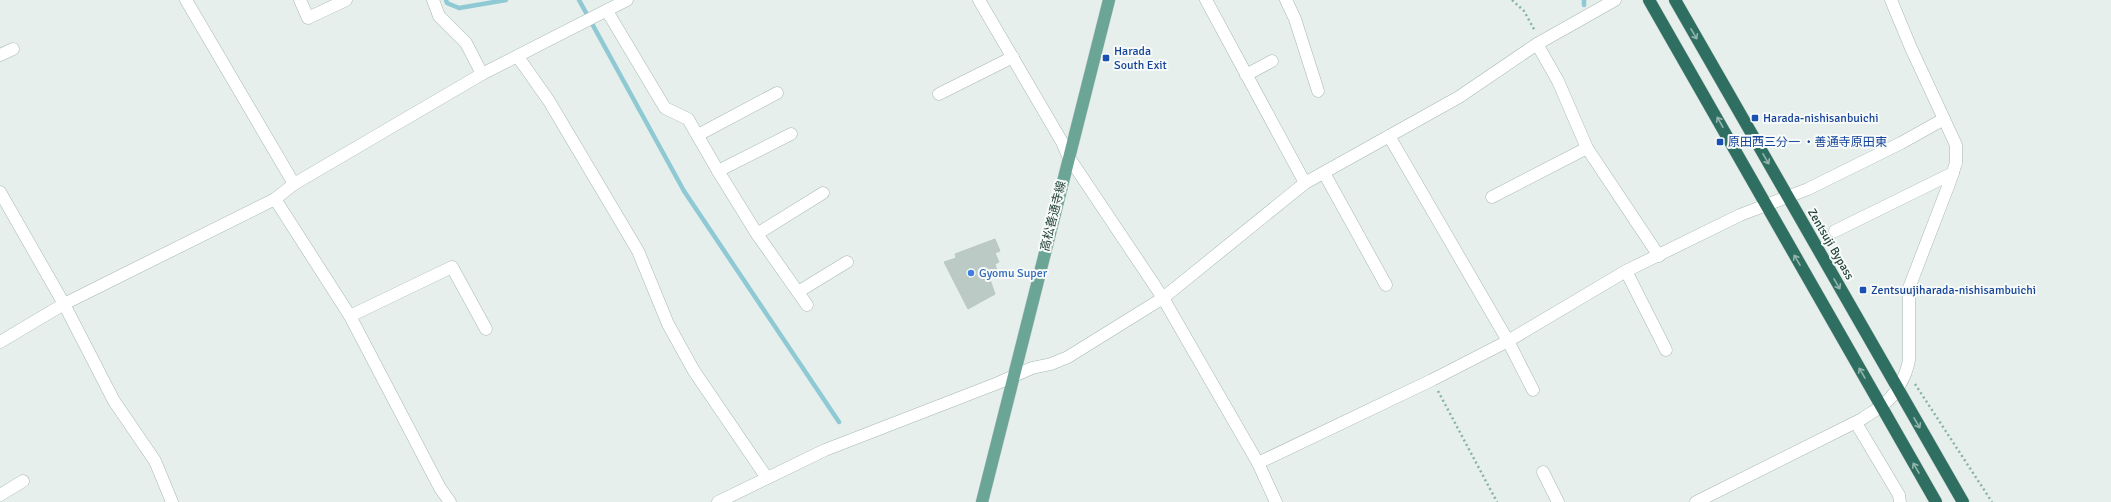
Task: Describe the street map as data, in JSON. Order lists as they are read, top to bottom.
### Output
{
  "streets": {
    "highway": ["Zentsuji Bypass"],
    "main road": ["高松善通寺線"]
  },
  "places": {
    "transit": [
      "Harada South Exit",
      "Harada-nishisanbuichi",
      "原田西三分一 ・善通寺原田東",
      "Zentsuujiharada-nishisambuichi"
    ],
    "other": ["Gyomu Super"]
  }
}
